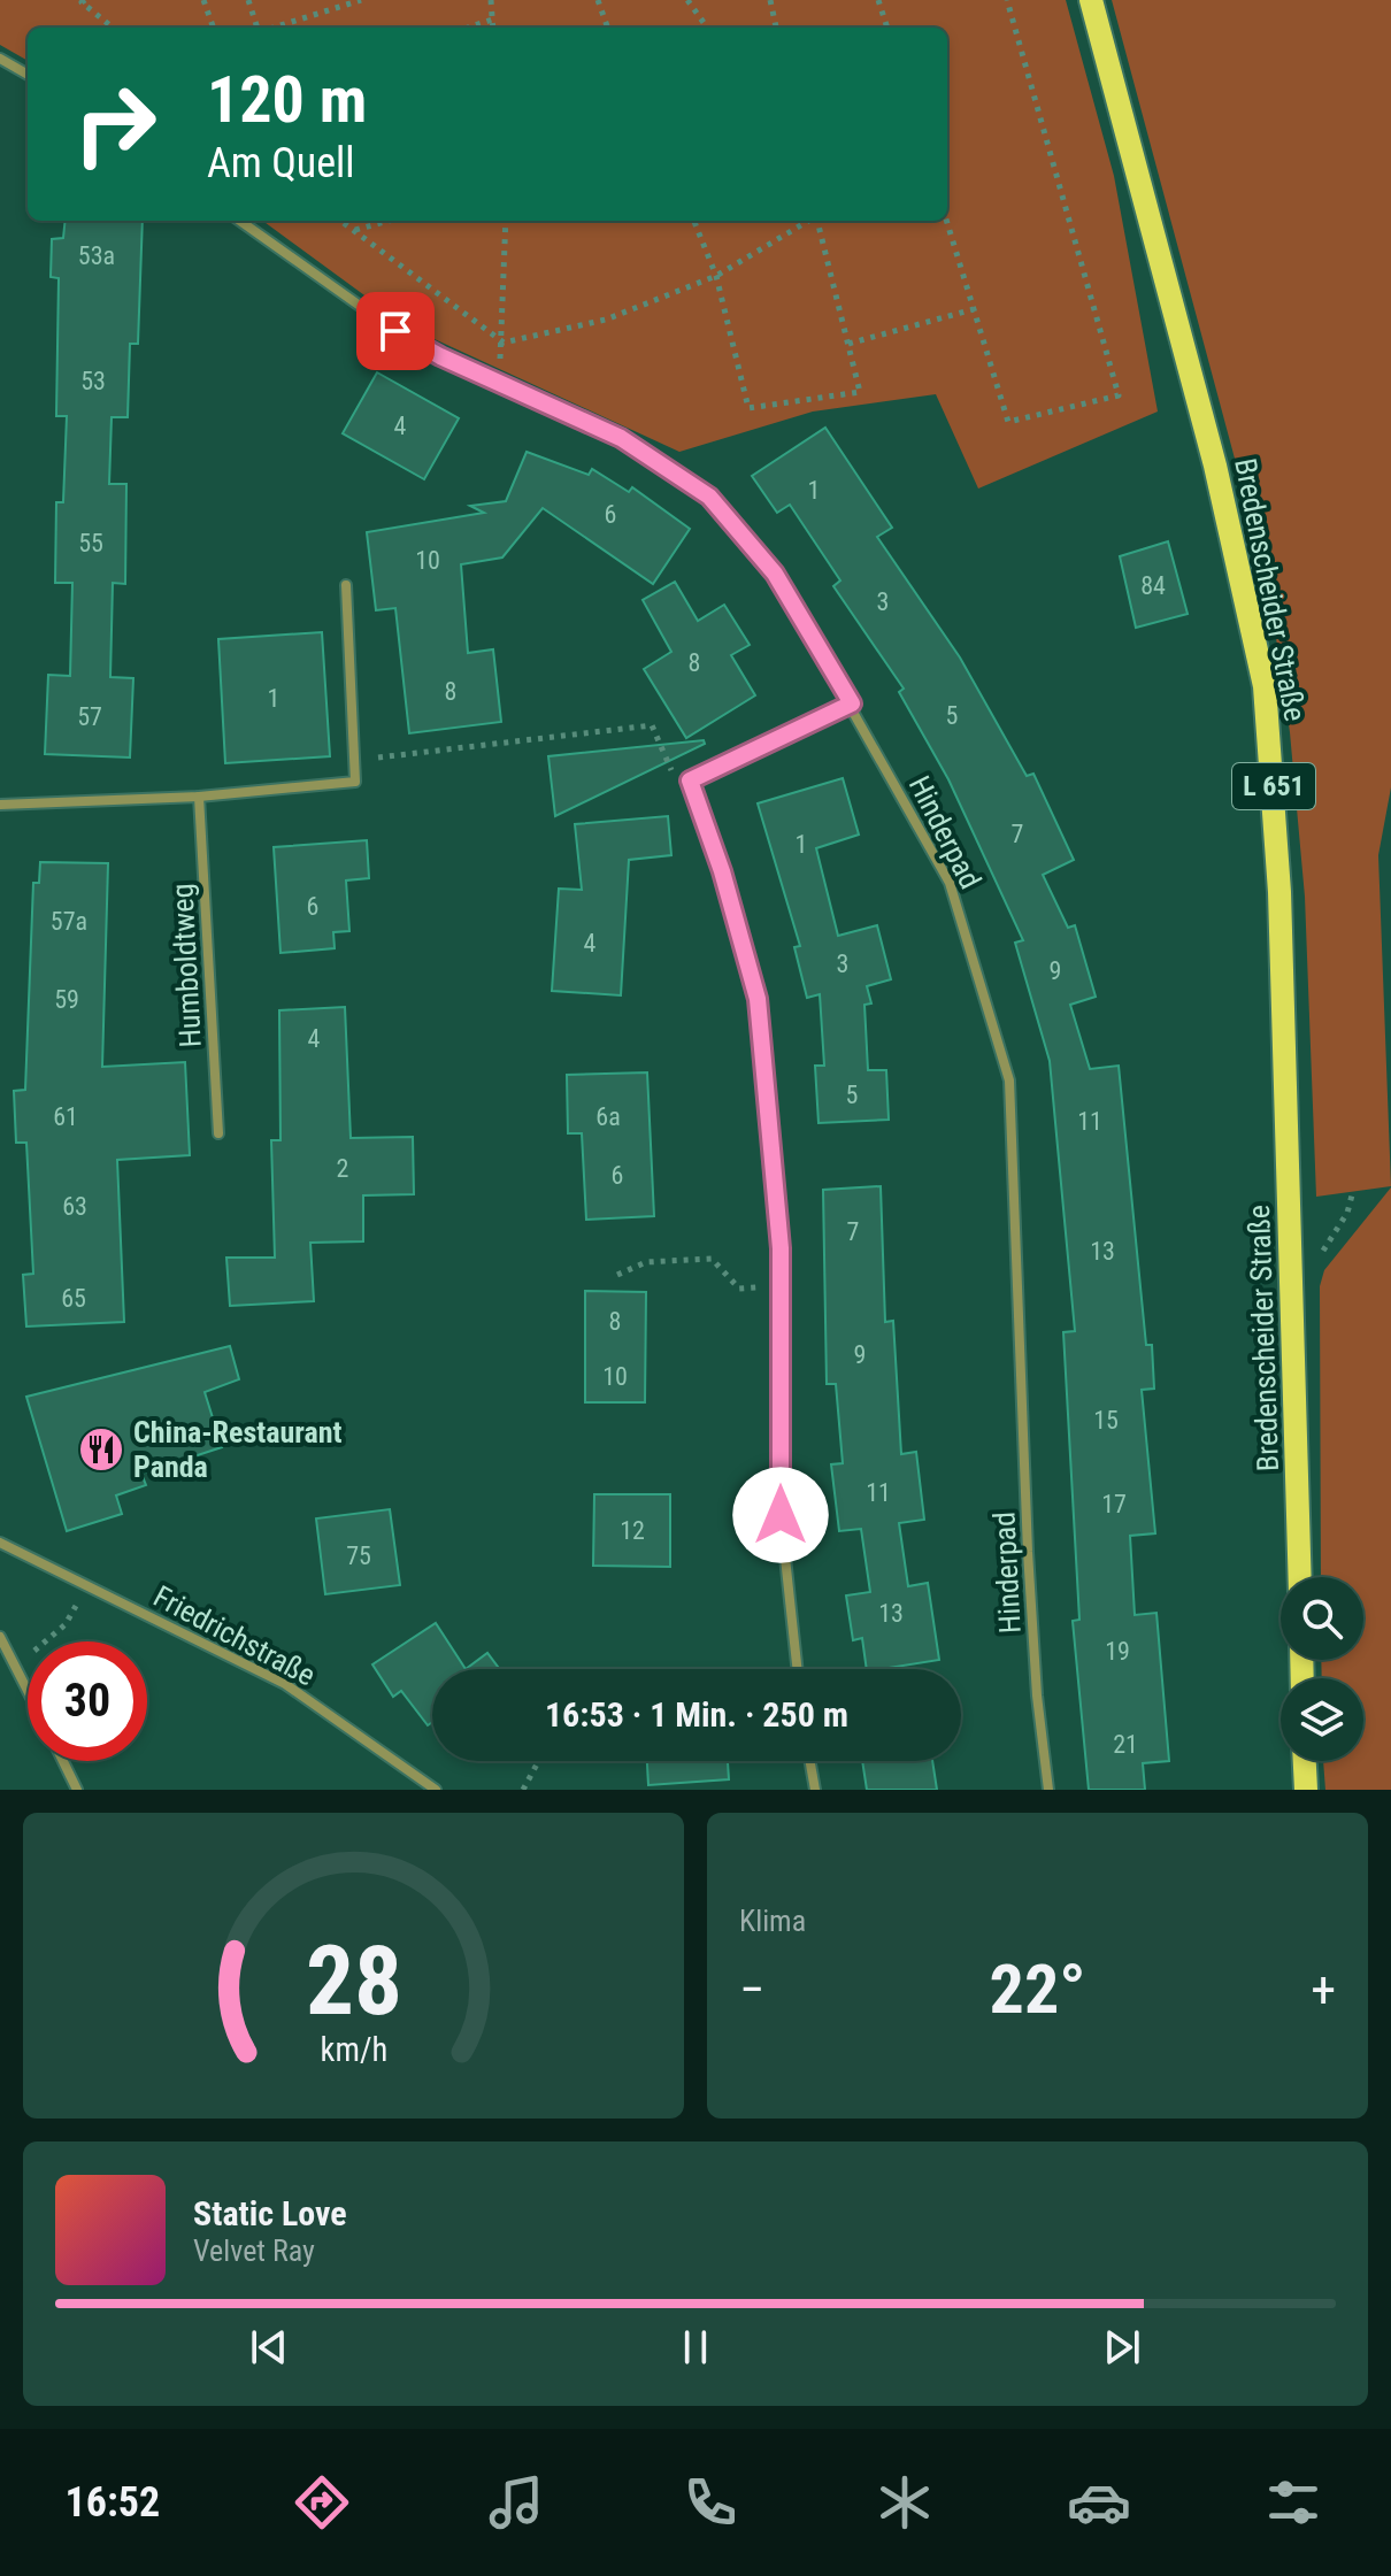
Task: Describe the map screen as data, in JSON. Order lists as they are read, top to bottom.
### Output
{
  "streets": {
    "main road": ["Bredenscheider Straße", "L 651"],
    "street": ["Hinderpad", "Humboldtweg", "Friedrichstraße"]
  },
  "places": {
    "restaurant": ["China-Restaurant Panda"]
  },
  "house_numbers": [
    "53a",
    "53",
    "4",
    "1",
    "6",
    "55",
    "10",
    "84",
    "3",
    "8",
    "8",
    "1",
    "5",
    "57",
    "7",
    "1",
    "6",
    "57a",
    "4",
    "3",
    "9",
    "59",
    "4",
    "5",
    "61",
    "6a",
    "11",
    "2",
    "6",
    "63",
    "7",
    "13",
    "65",
    "8",
    "9",
    "10",
    "15",
    "11",
    "17",
    "12",
    "75",
    "13",
    "19",
    "21"
  ],
  "page": {
    "turn": ["120 m", "Am Quell"],
    "limit": "30",
    "trip": "16:53 · 1 Min. · 250 m",
    "tile": "Klima",
    "heat": ["−", "22°", "+"],
    "song": ["Static Love", "Velvet Ray"],
    "tabs": "16:52",
    "gauge": ["28", "km/h"]
  }
}
